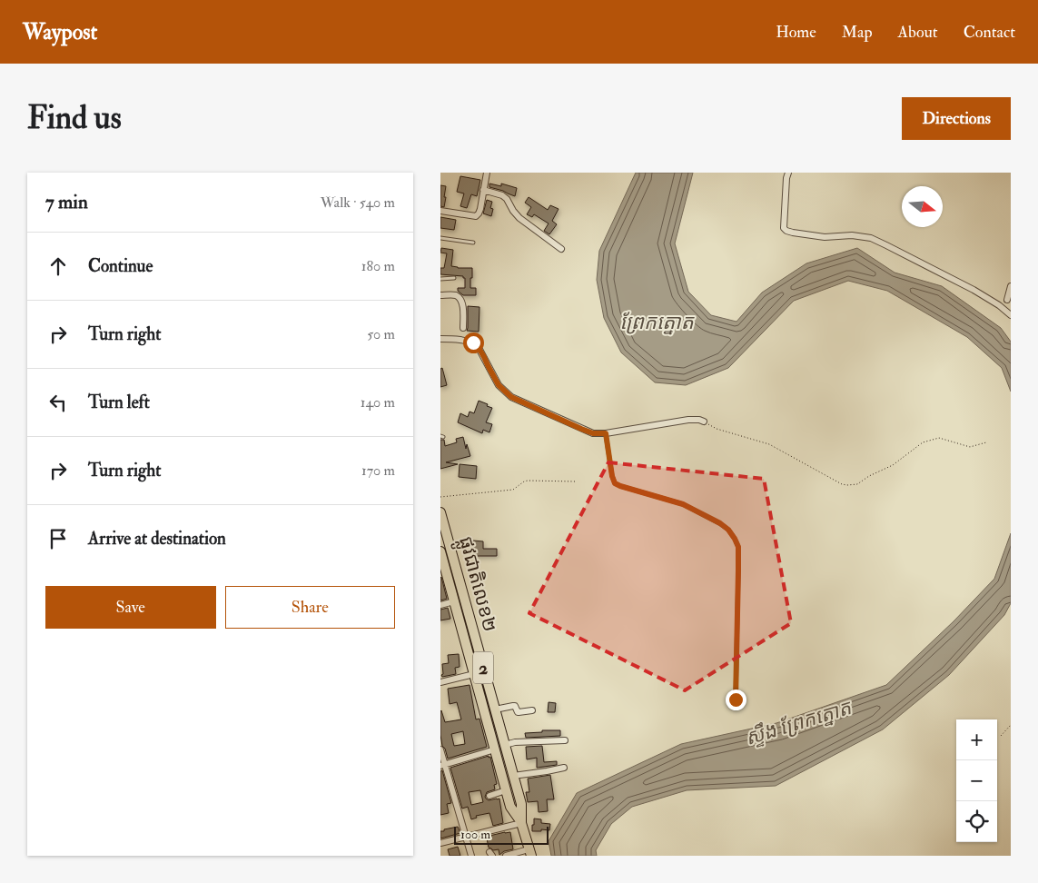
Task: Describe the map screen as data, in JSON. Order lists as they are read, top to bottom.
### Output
{
  "streets": {
    "highway": ["ផ្លូវជាតិលេខ២", "2"]
  },
  "water": ["ព្រែកត្នោត", "ស្ទឹង ព្រែកត្នោត"],
  "scale_bar": "100 m",
  "north": "right",
  "page": {
    "header": "Waypost",
    "nav": [
      "Home",
      "Map",
      "About",
      "Contact"
    ],
    "buttons": [
      "Directions",
      ["Save", "Share"]
    ],
    "title": "Find us",
    "heading": ["7 min", "Walk · 540 m"],
    "list": [
      ["Continue", "180 m"],
      ["Turn right", "50 m"],
      ["Turn left", "140 m"],
      ["Turn right", "170 m"],
      "Arrive at destination"
    ],
    "map_buttons": ["+", "−"],
    "scale": "100 m"
  }
}
